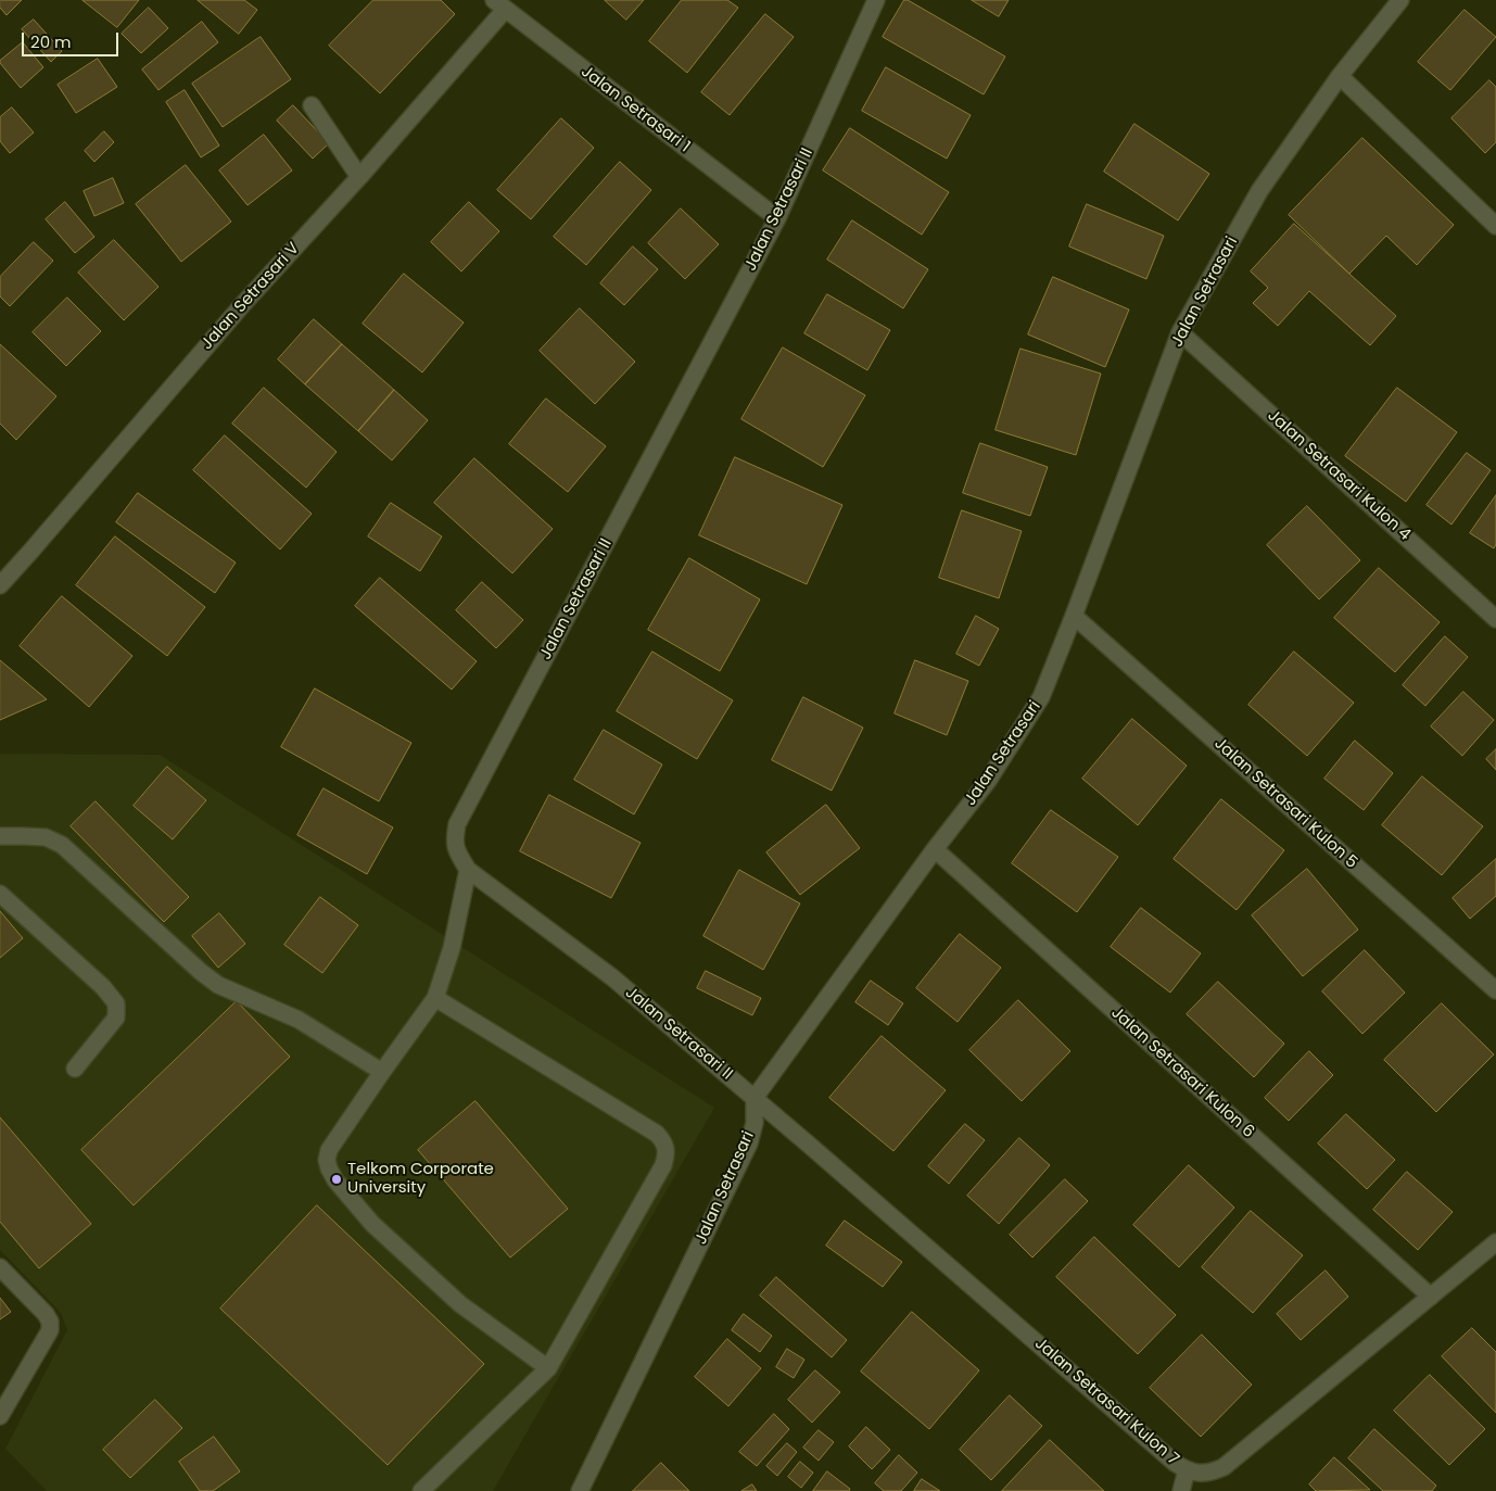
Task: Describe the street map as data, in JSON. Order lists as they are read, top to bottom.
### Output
{
  "streets": {
    "street": [
      "Jalan Setrasari 1",
      "Jalan Setrasari II",
      "Jalan Setrasari",
      "Jalan Setrasari V",
      "Jalan Setrasari Kulon 4",
      "Jalan Setrasari Kulon 5",
      "Jalan Setrasari Kulon 6",
      "Jalan Setrasari Kulon 7"
    ]
  },
  "crossings": [
    ["Jalan Setrasari 1", "Jalan Setrasari II"],
    ["Jalan Setrasari 1", "Jalan Setrasari V"],
    ["Jalan Setrasari II", "Jalan Setrasari"],
    ["Jalan Setrasari II", "Jalan Setrasari Kulon 7"],
    ["Jalan Setrasari", "Jalan Setrasari Kulon 4"],
    ["Jalan Setrasari", "Jalan Setrasari Kulon 5"],
    ["Jalan Setrasari", "Jalan Setrasari Kulon 6"],
    ["Jalan Setrasari", "Jalan Setrasari Kulon 7"],
    ["Jalan Setrasari Kulon 6", "Jalan Setrasari Kulon 7"]
  ],
  "places": ["Telkom Corporate University"],
  "scale_bar": "20 m"
}
